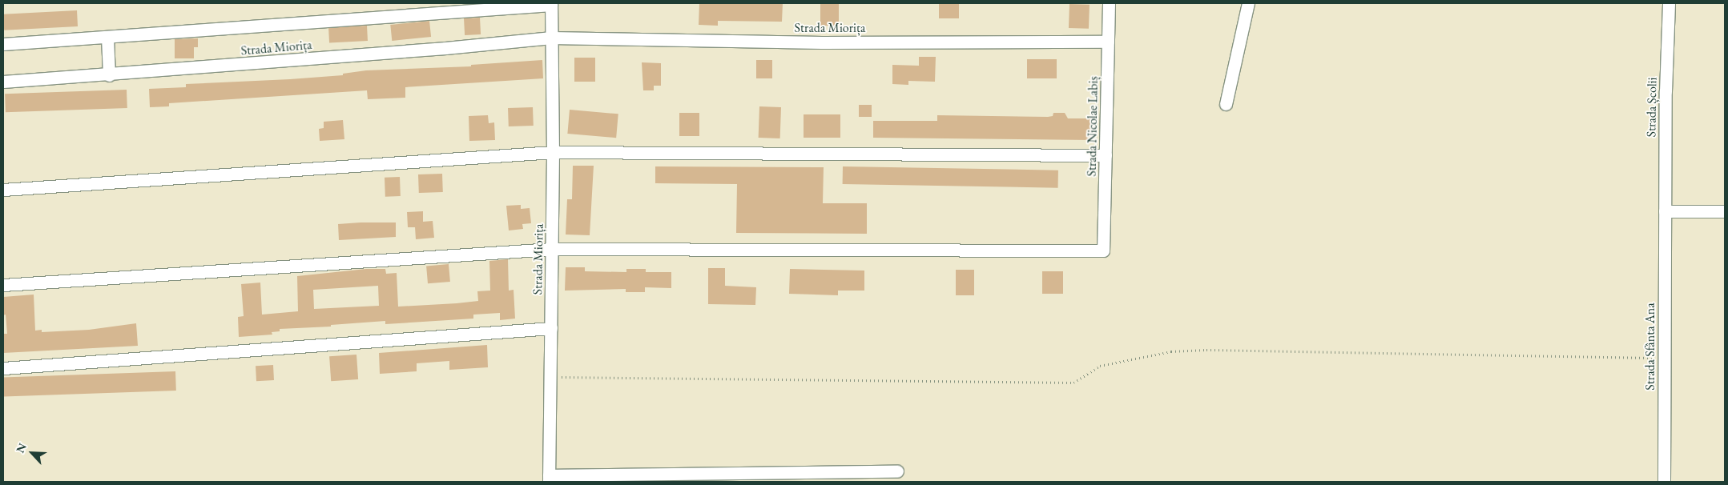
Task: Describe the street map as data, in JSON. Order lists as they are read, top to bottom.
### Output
{
  "streets": {
    "street": [
      "Strada Miorița",
      "Strada Școlii",
      "Strada Nicolae Labiș",
      "Strada Sfânta Ana"
    ]
  },
  "crossings": [
    ["Strada Miorița", "Strada Nicolae Labiș"],
    ["Strada Școlii", "Strada Sfânta Ana"]
  ],
  "north": "top left"
}
